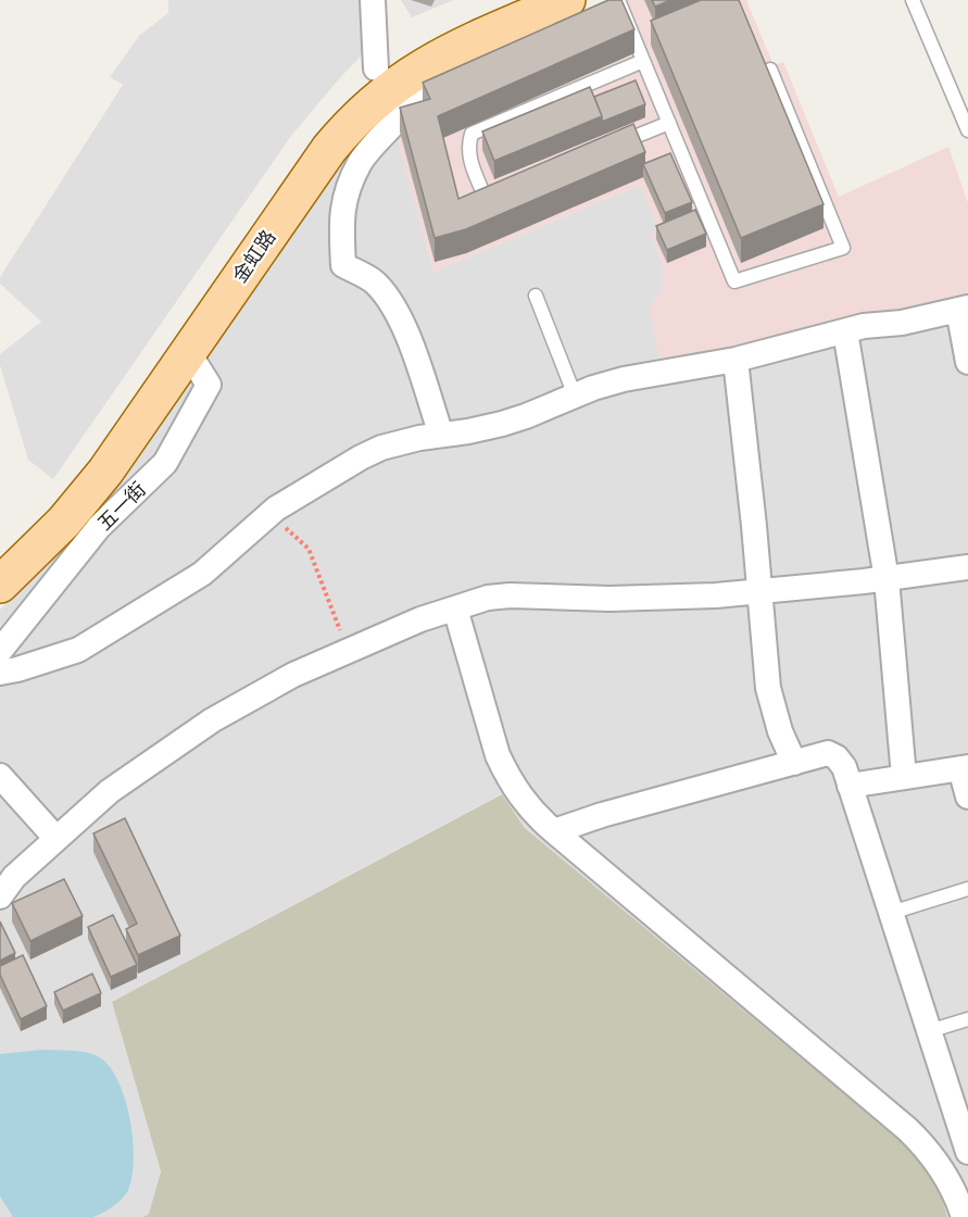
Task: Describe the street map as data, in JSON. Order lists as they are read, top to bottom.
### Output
{
  "streets": {
    "main road": ["金虹路"],
    "street": ["五一街"]
  },
  "crossings": [
    ["金虹路", "五一街"]
  ]
}
